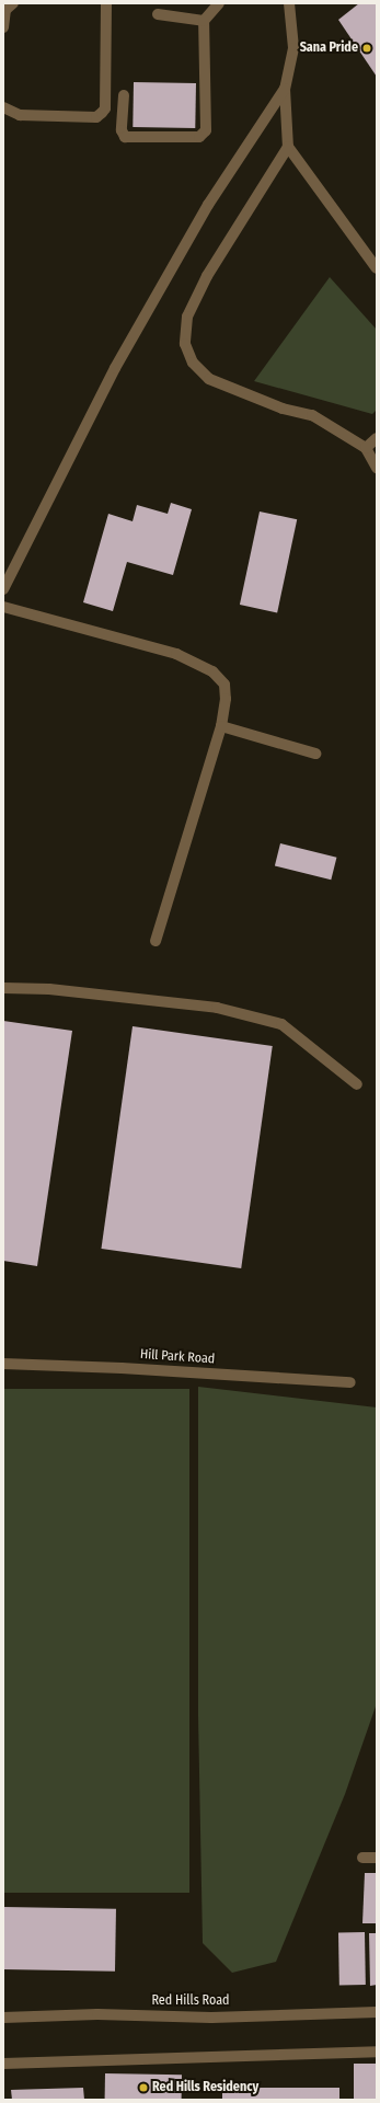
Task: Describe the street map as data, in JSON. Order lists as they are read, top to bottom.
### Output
{
  "streets": {
    "street": ["Hill Park Road", "Red Hills Road"]
  },
  "places": ["Sana Pride", "Red Hills Residency"]
}
